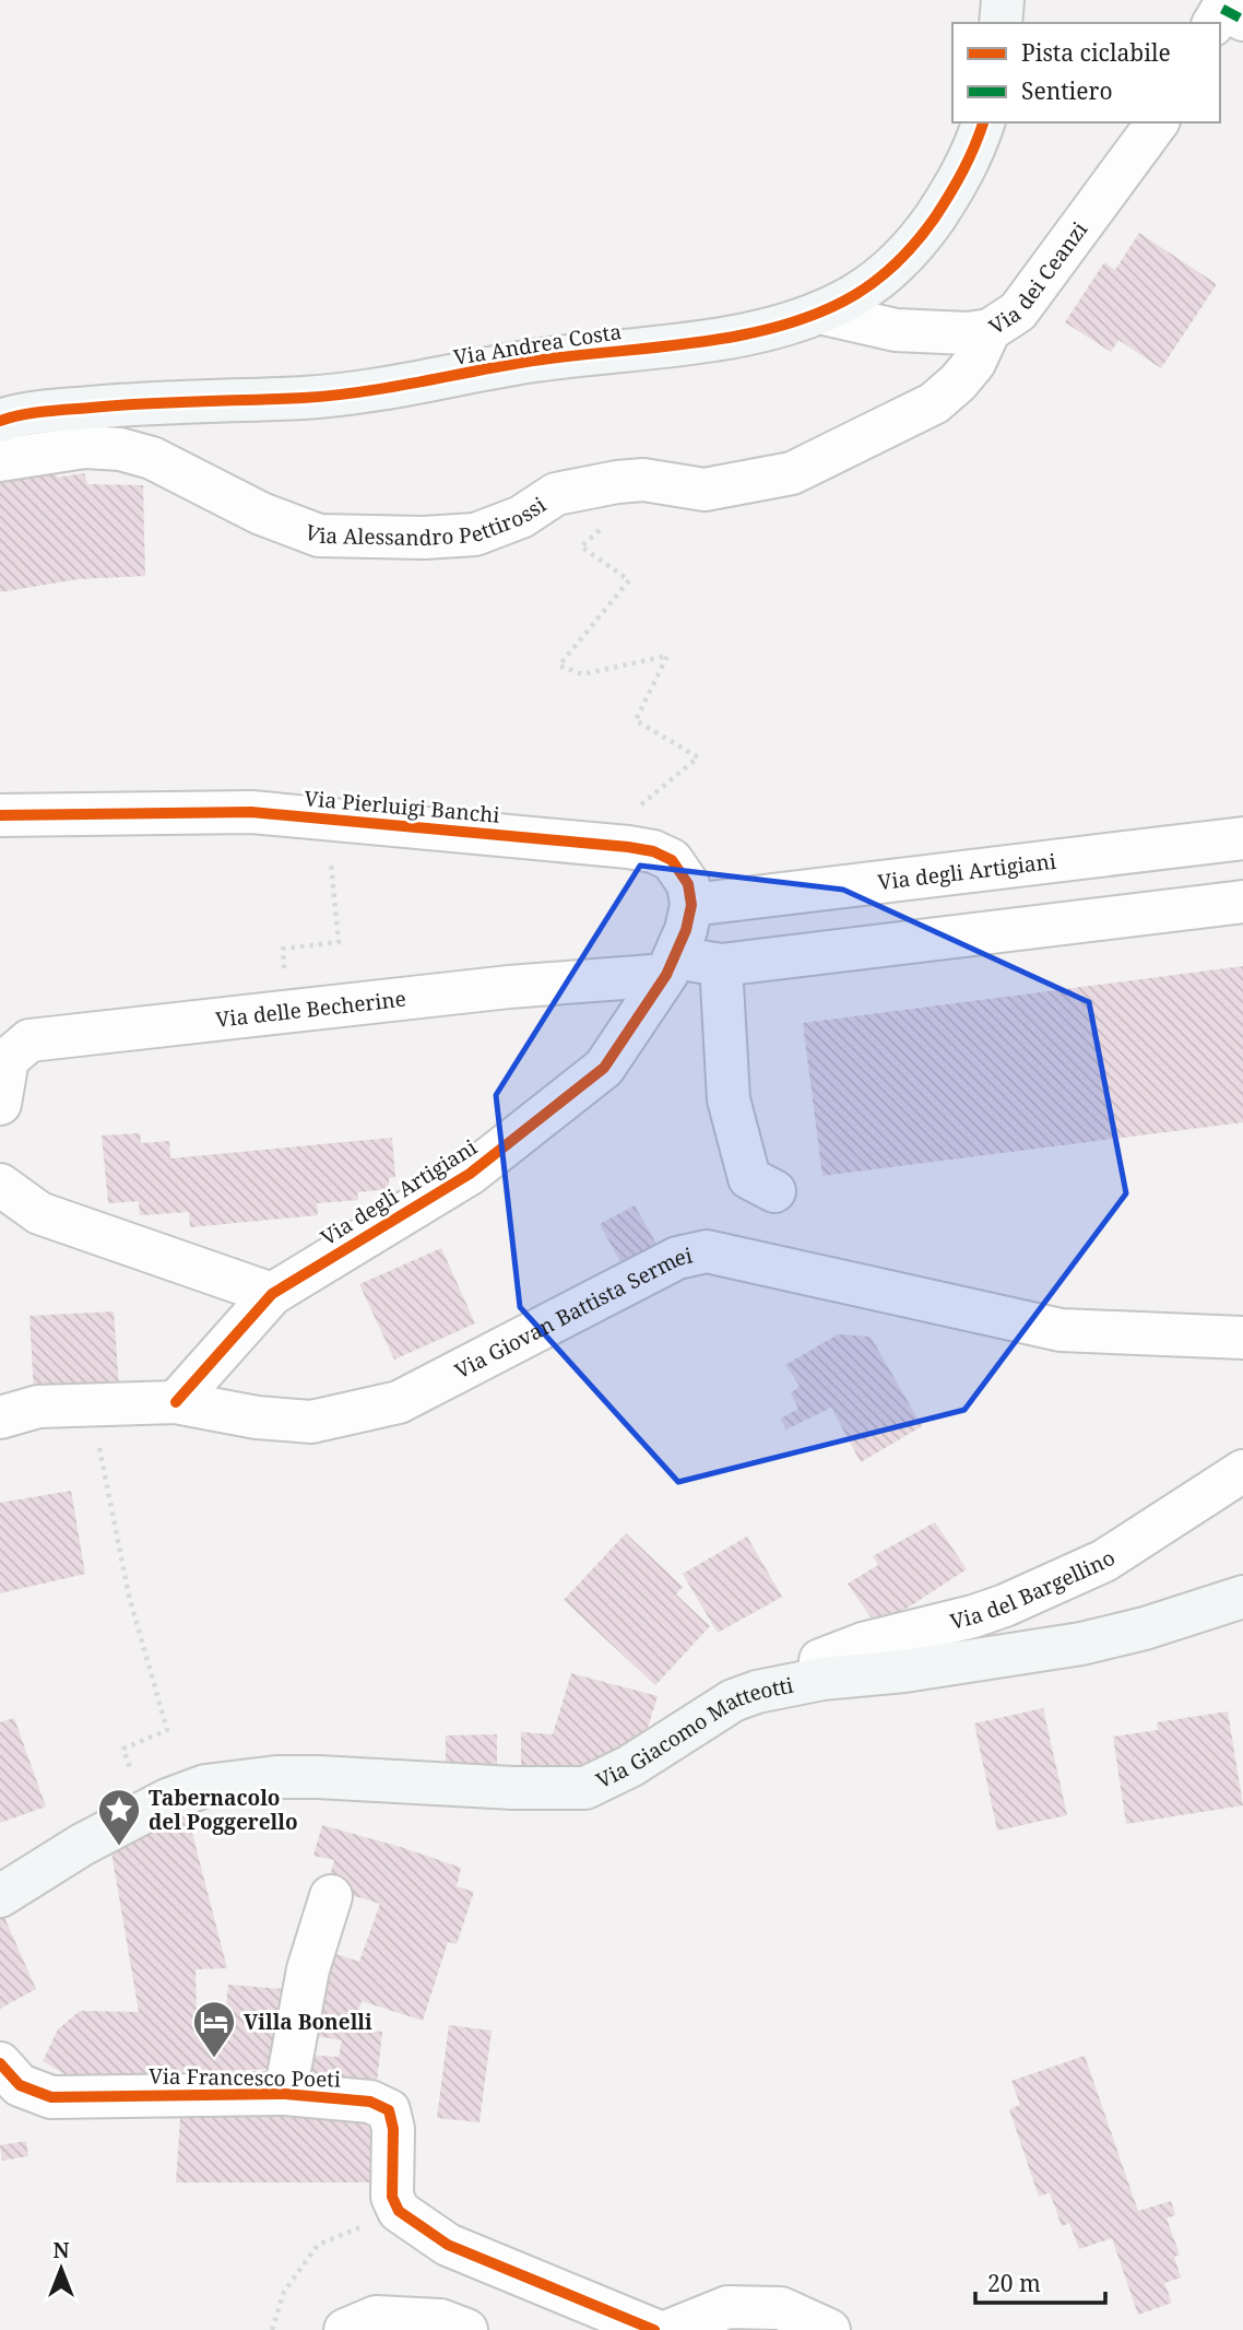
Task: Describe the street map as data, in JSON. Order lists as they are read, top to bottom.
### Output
{
  "streets": {
    "main road": ["Via Andrea Costa", "Via Giacomo Matteotti"],
    "street": [
      "Via dei Ceanzi",
      "Via Alessandro Pettirossi",
      "Via Pierluigi Banchi",
      "Via degli Artigiani",
      "Via delle Becherine",
      "Via Giovan Battista Sermei",
      "Via del Bargellino",
      "Via Francesco Poeti"
    ]
  },
  "crossings": [
    ["Via dei Ceanzi", "Via Andrea Costa"],
    ["Via dei Ceanzi", "Via Alessandro Pettirossi"],
    ["Via Pierluigi Banchi", "Via degli Artigiani"],
    ["Via degli Artigiani", "Via delle Becherine"],
    ["Via degli Artigiani", "Via Giovan Battista Sermei"],
    ["Via del Bargellino", "Via Giacomo Matteotti"]
  ],
  "places": {
    "place": ["Tabernacolo del Poggerello"],
    "hotel": ["Villa Bonelli"]
  },
  "legend": ["Pista ciclabile", "Sentiero"],
  "scale_bar": "20 m",
  "north": "top"
}
